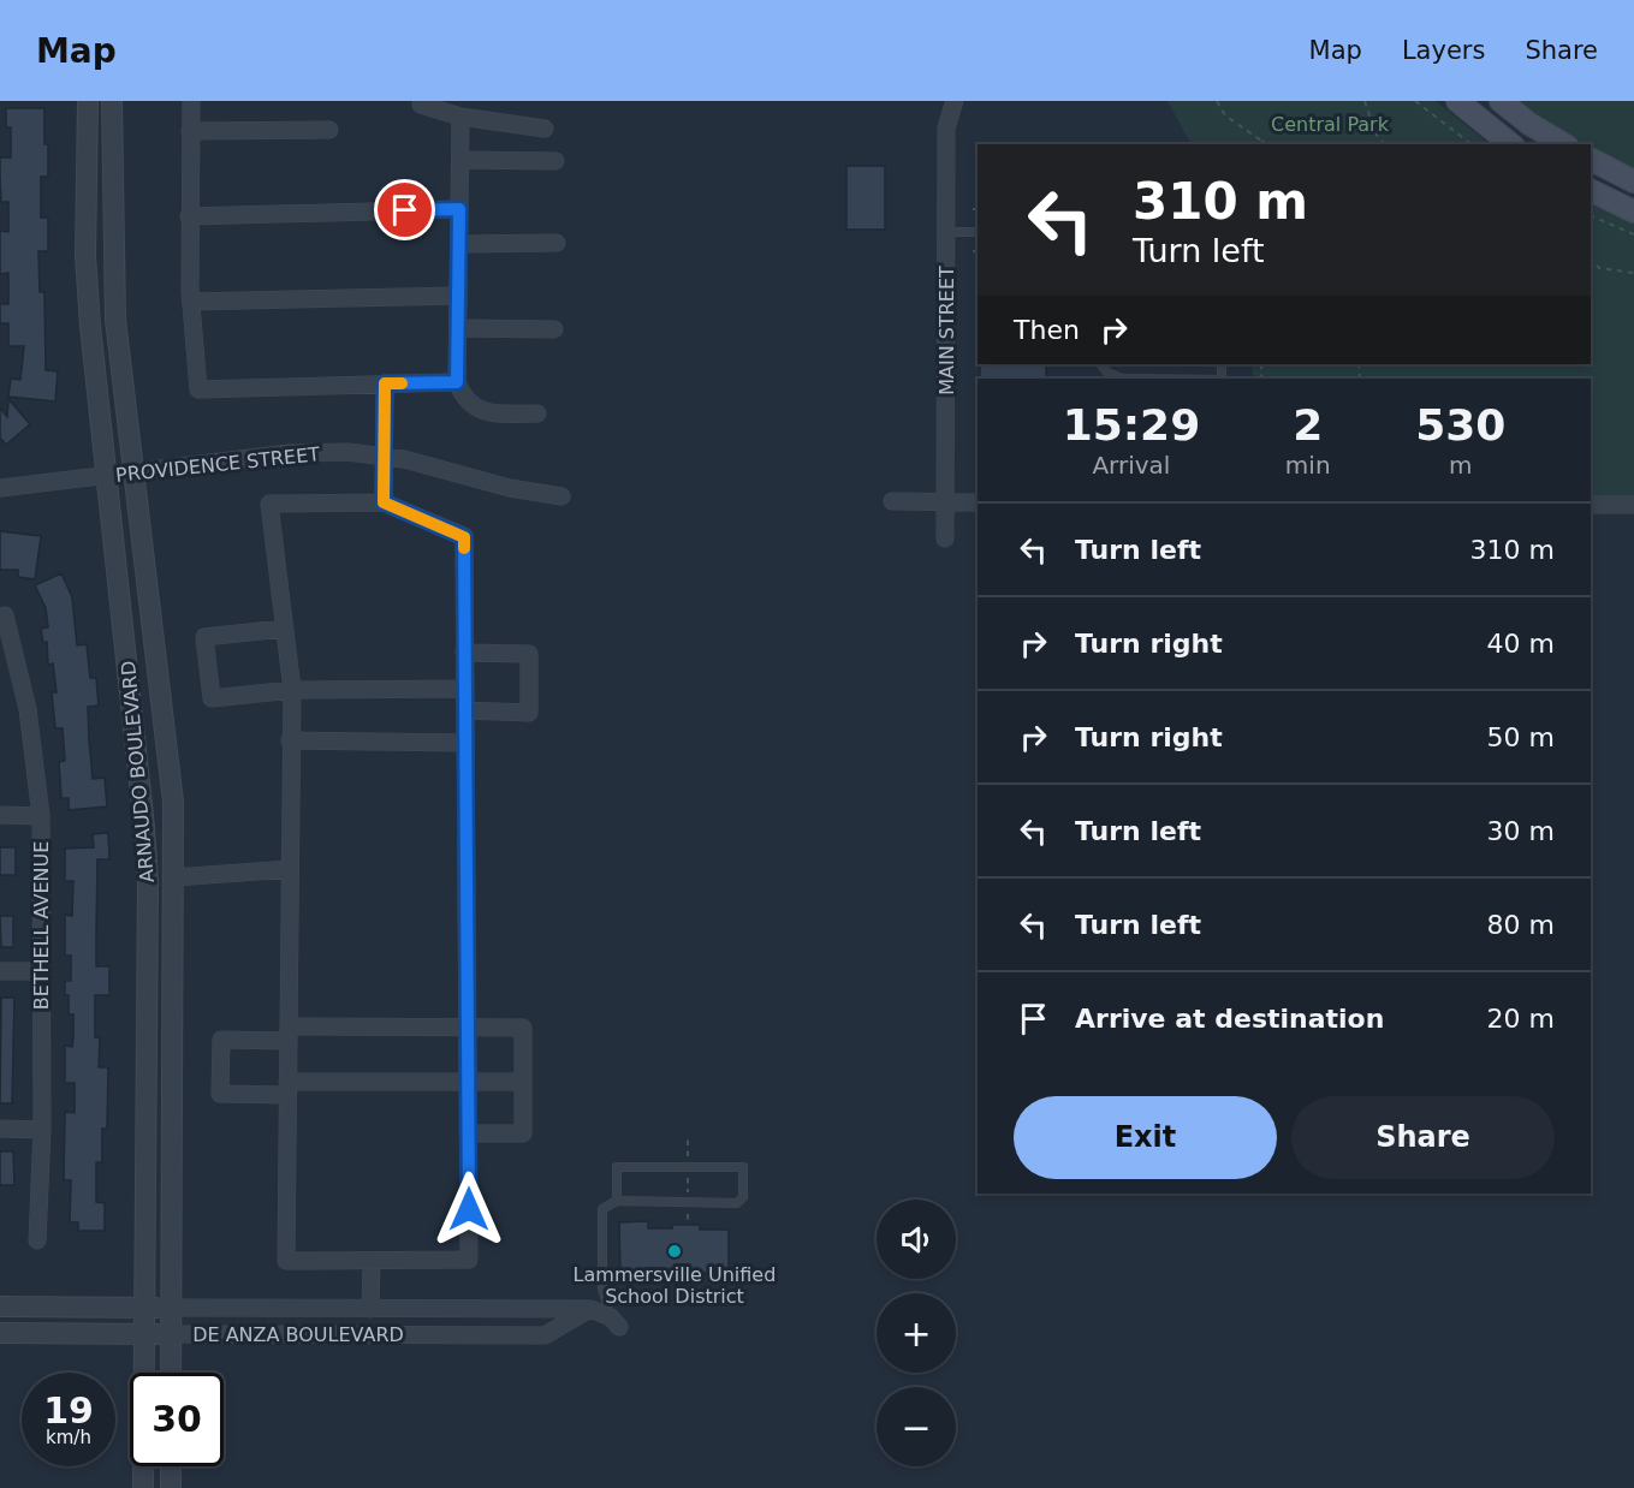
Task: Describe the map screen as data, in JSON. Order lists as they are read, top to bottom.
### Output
{
  "streets": {
    "street": [
      "MAIN STREET",
      "PROVIDENCE STREET",
      "ARNAUDO BOULEVARD",
      "BETHELL AVENUE",
      "DE ANZA BOULEVARD"
    ]
  },
  "crossings": [
    ["PROVIDENCE STREET", "ARNAUDO BOULEVARD"],
    ["ARNAUDO BOULEVARD", "DE ANZA BOULEVARD"]
  ],
  "parks": ["Central Park"],
  "places": ["Lammersville Unified School District"],
  "page": {
    "header": "Map",
    "nav": ["Map", "Layers", "Share"],
    "turn": ["310 m", "Turn left"],
    "then": "Then",
    "eta": [
      "15:29",
      "Arrival",
      "2",
      "min",
      "530",
      "m"
    ],
    "list": [
      {
        "name": "Turn left",
        "value": "310 m"
      },
      {
        "name": "Turn right",
        "value": "40 m"
      },
      {
        "name": "Turn right",
        "value": "50 m"
      },
      {
        "name": "Turn left",
        "value": "30 m"
      },
      {
        "name": "Turn left",
        "value": "80 m"
      },
      {
        "name": "Arrive at destination",
        "value": "20 m"
      }
    ],
    "buttons": ["Exit", "Share"],
    "map_buttons": ["+", "−"],
    "speed": "19 km/h",
    "limit": "30"
  }
}
